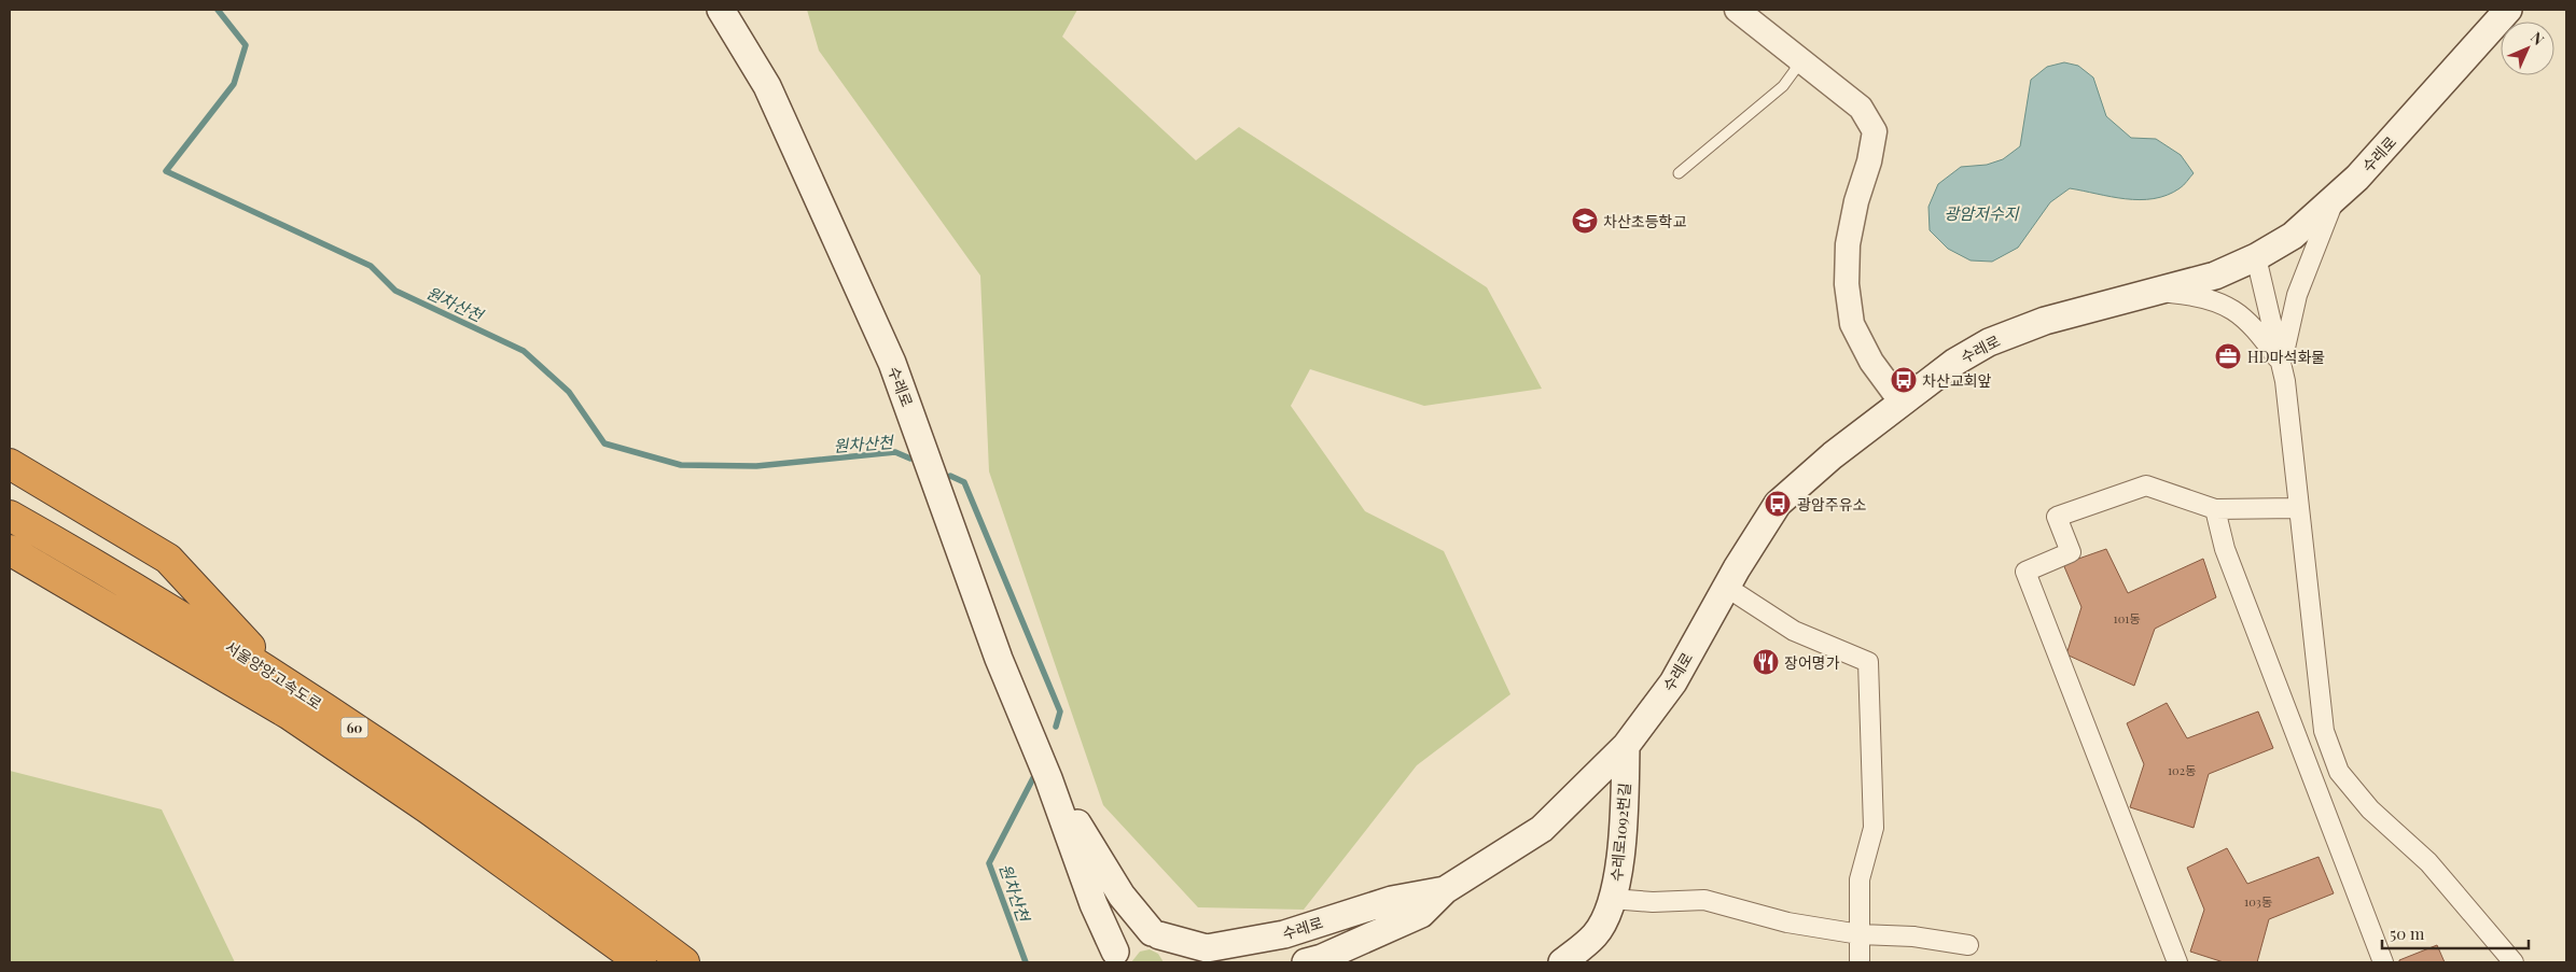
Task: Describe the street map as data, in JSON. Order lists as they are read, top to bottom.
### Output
{
  "streets": {
    "highway": ["서울양양고속도로", "60"],
    "main road": ["수레로", "수레로1092번길"]
  },
  "crossings": [
    ["수레로", "수레로1092번길"]
  ],
  "water": ["광암저수지", "원차산천"],
  "places": {
    "school or university": ["차산초등학교"],
    "office": ["HD마석화물"],
    "bus stop": ["차산교회앞", "광암주유소"],
    "restaurant": ["장어명가"]
  },
  "house_numbers": ["101동", "102동", "103동"],
  "scale_bar": "50 m",
  "north": "top right"
}
